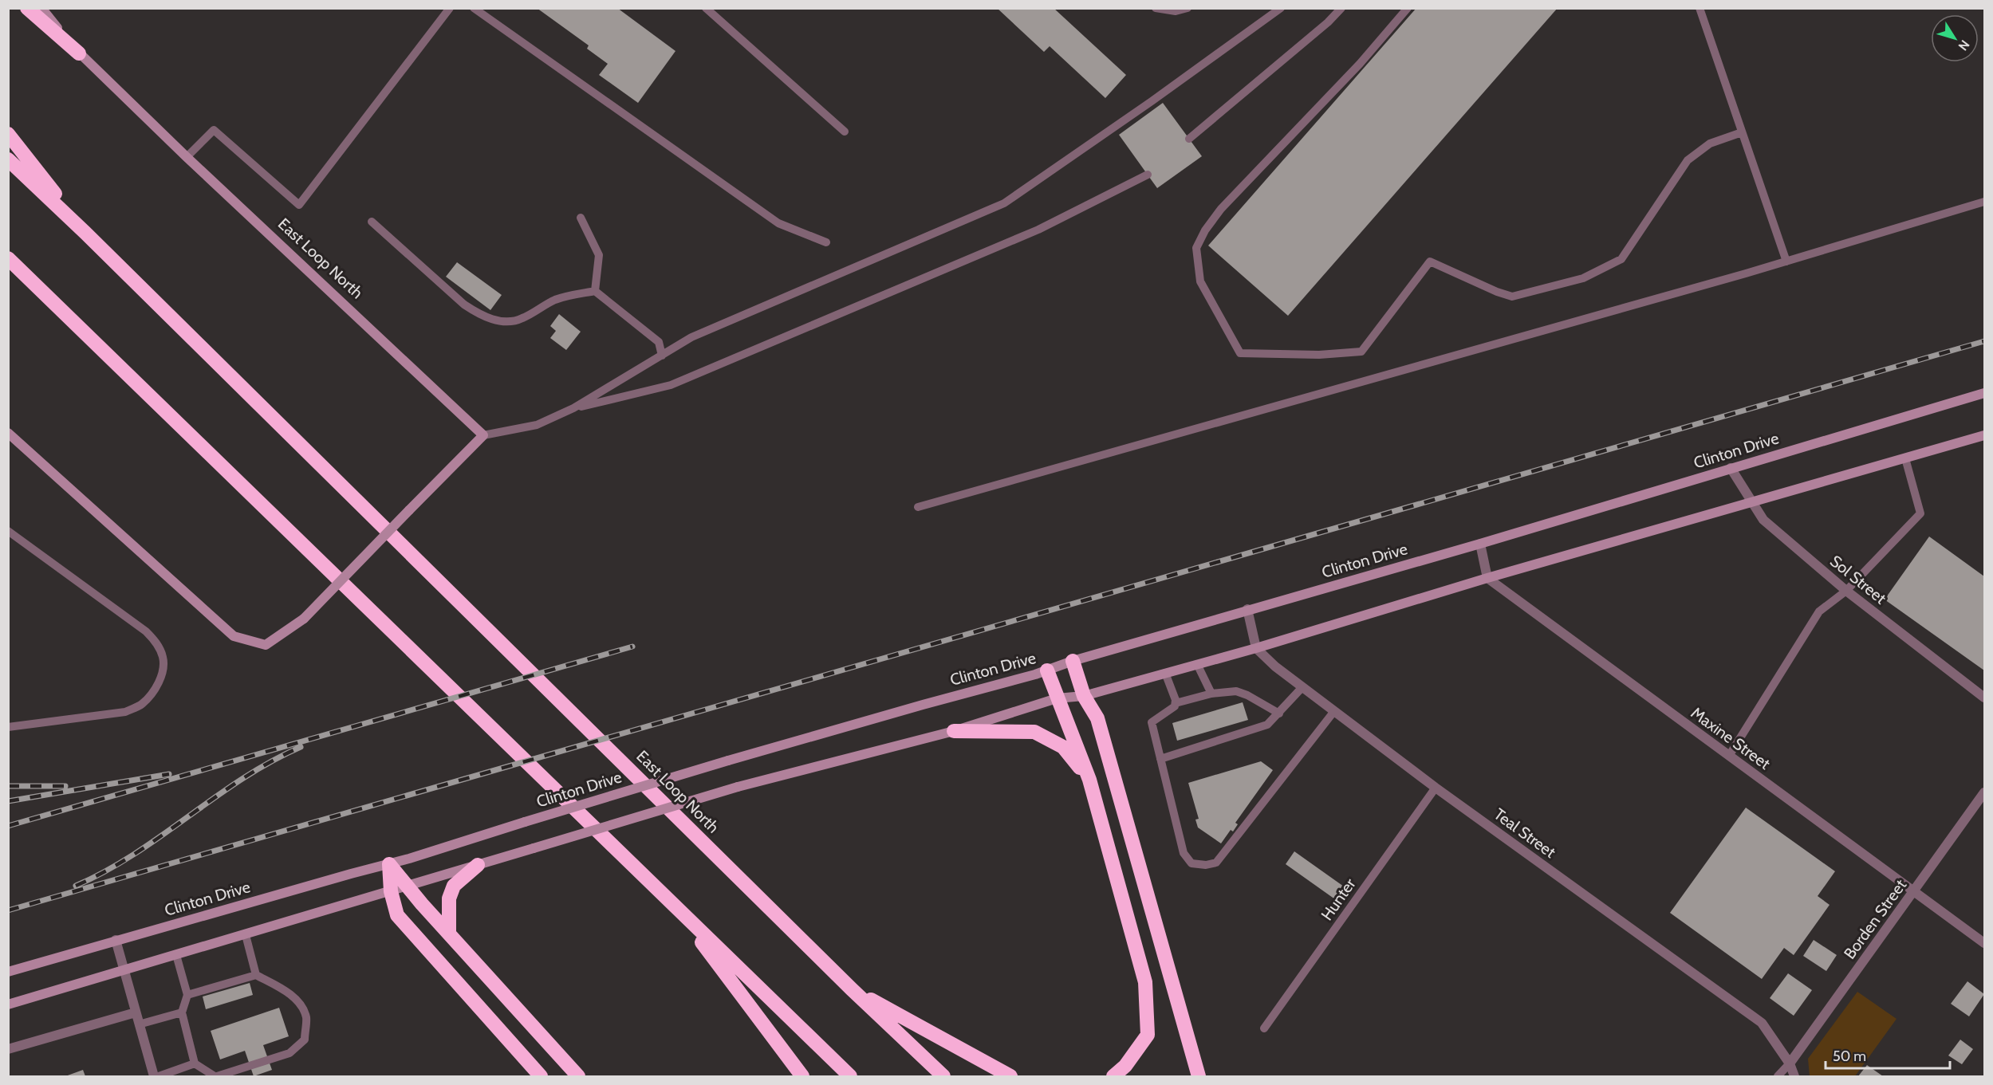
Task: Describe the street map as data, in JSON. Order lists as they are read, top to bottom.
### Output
{
  "streets": {
    "highway": ["East Loop North"],
    "main road": ["Clinton Drive"],
    "street": [
      "Sol Street",
      "Maxine Street",
      "Teal Street",
      "Borden Street"
    ],
    "lane": ["Hunter"]
  },
  "crossings": [
    ["Clinton Drive", "Sol Street"],
    ["Maxine Street", "Borden Street"],
    ["Teal Street", "Hunter"],
    ["Teal Street", "Borden Street"]
  ],
  "scale_bar": "50 m",
  "north": "bottom right"
}
